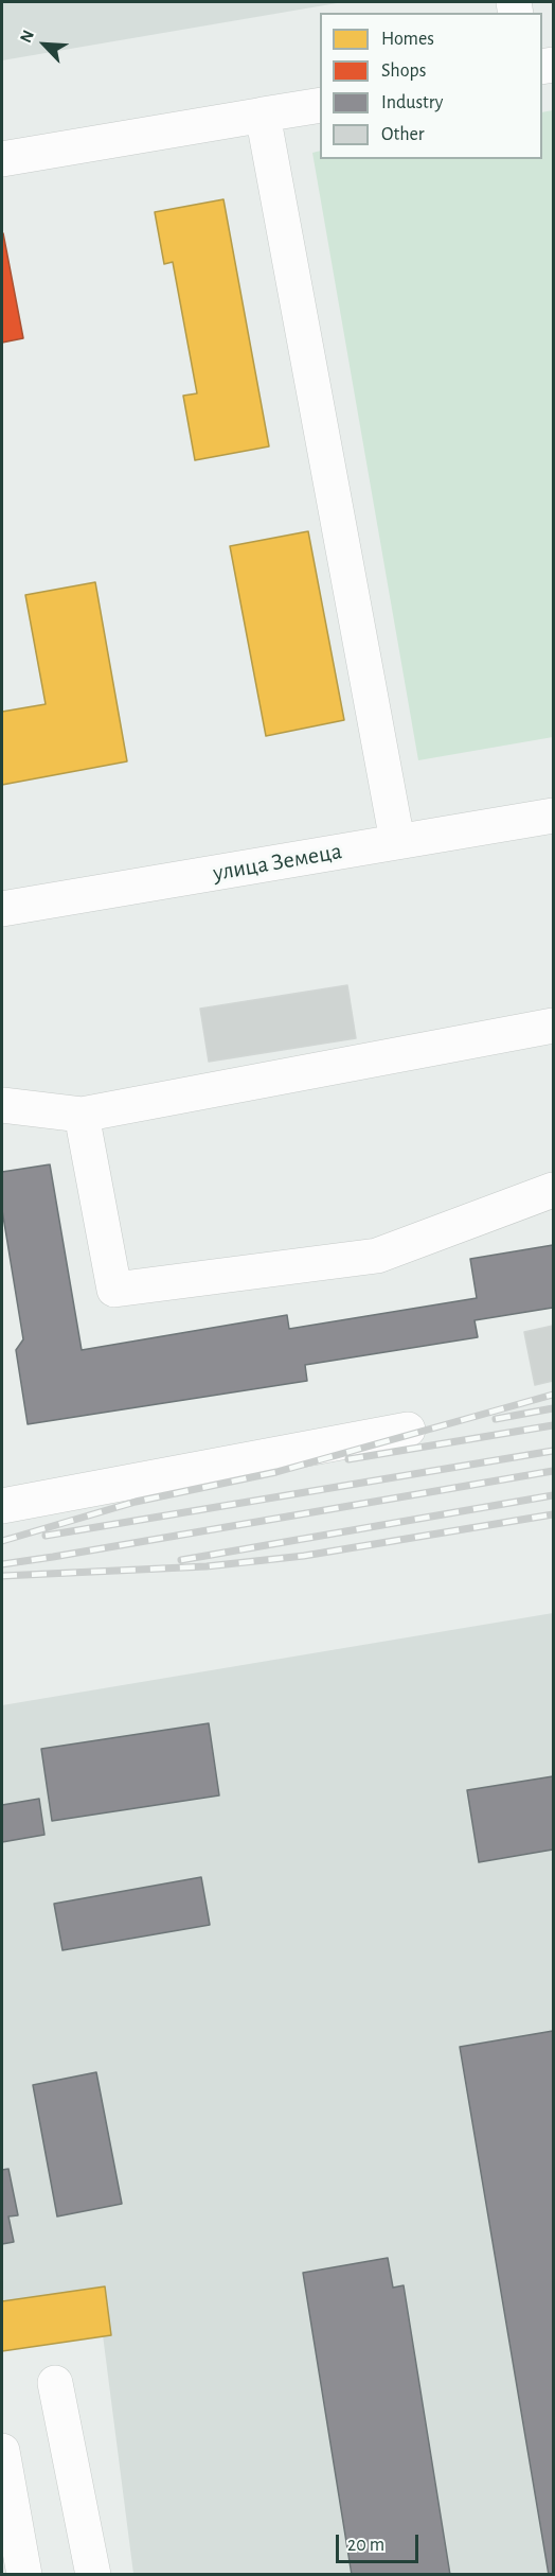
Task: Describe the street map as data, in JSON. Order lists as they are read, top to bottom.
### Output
{
  "streets": {
    "street": ["улица Земеца"]
  },
  "legend": [
    "Homes",
    "Shops",
    "Industry",
    "Other"
  ],
  "scale_bar": "20 m",
  "north": "top left"
}
